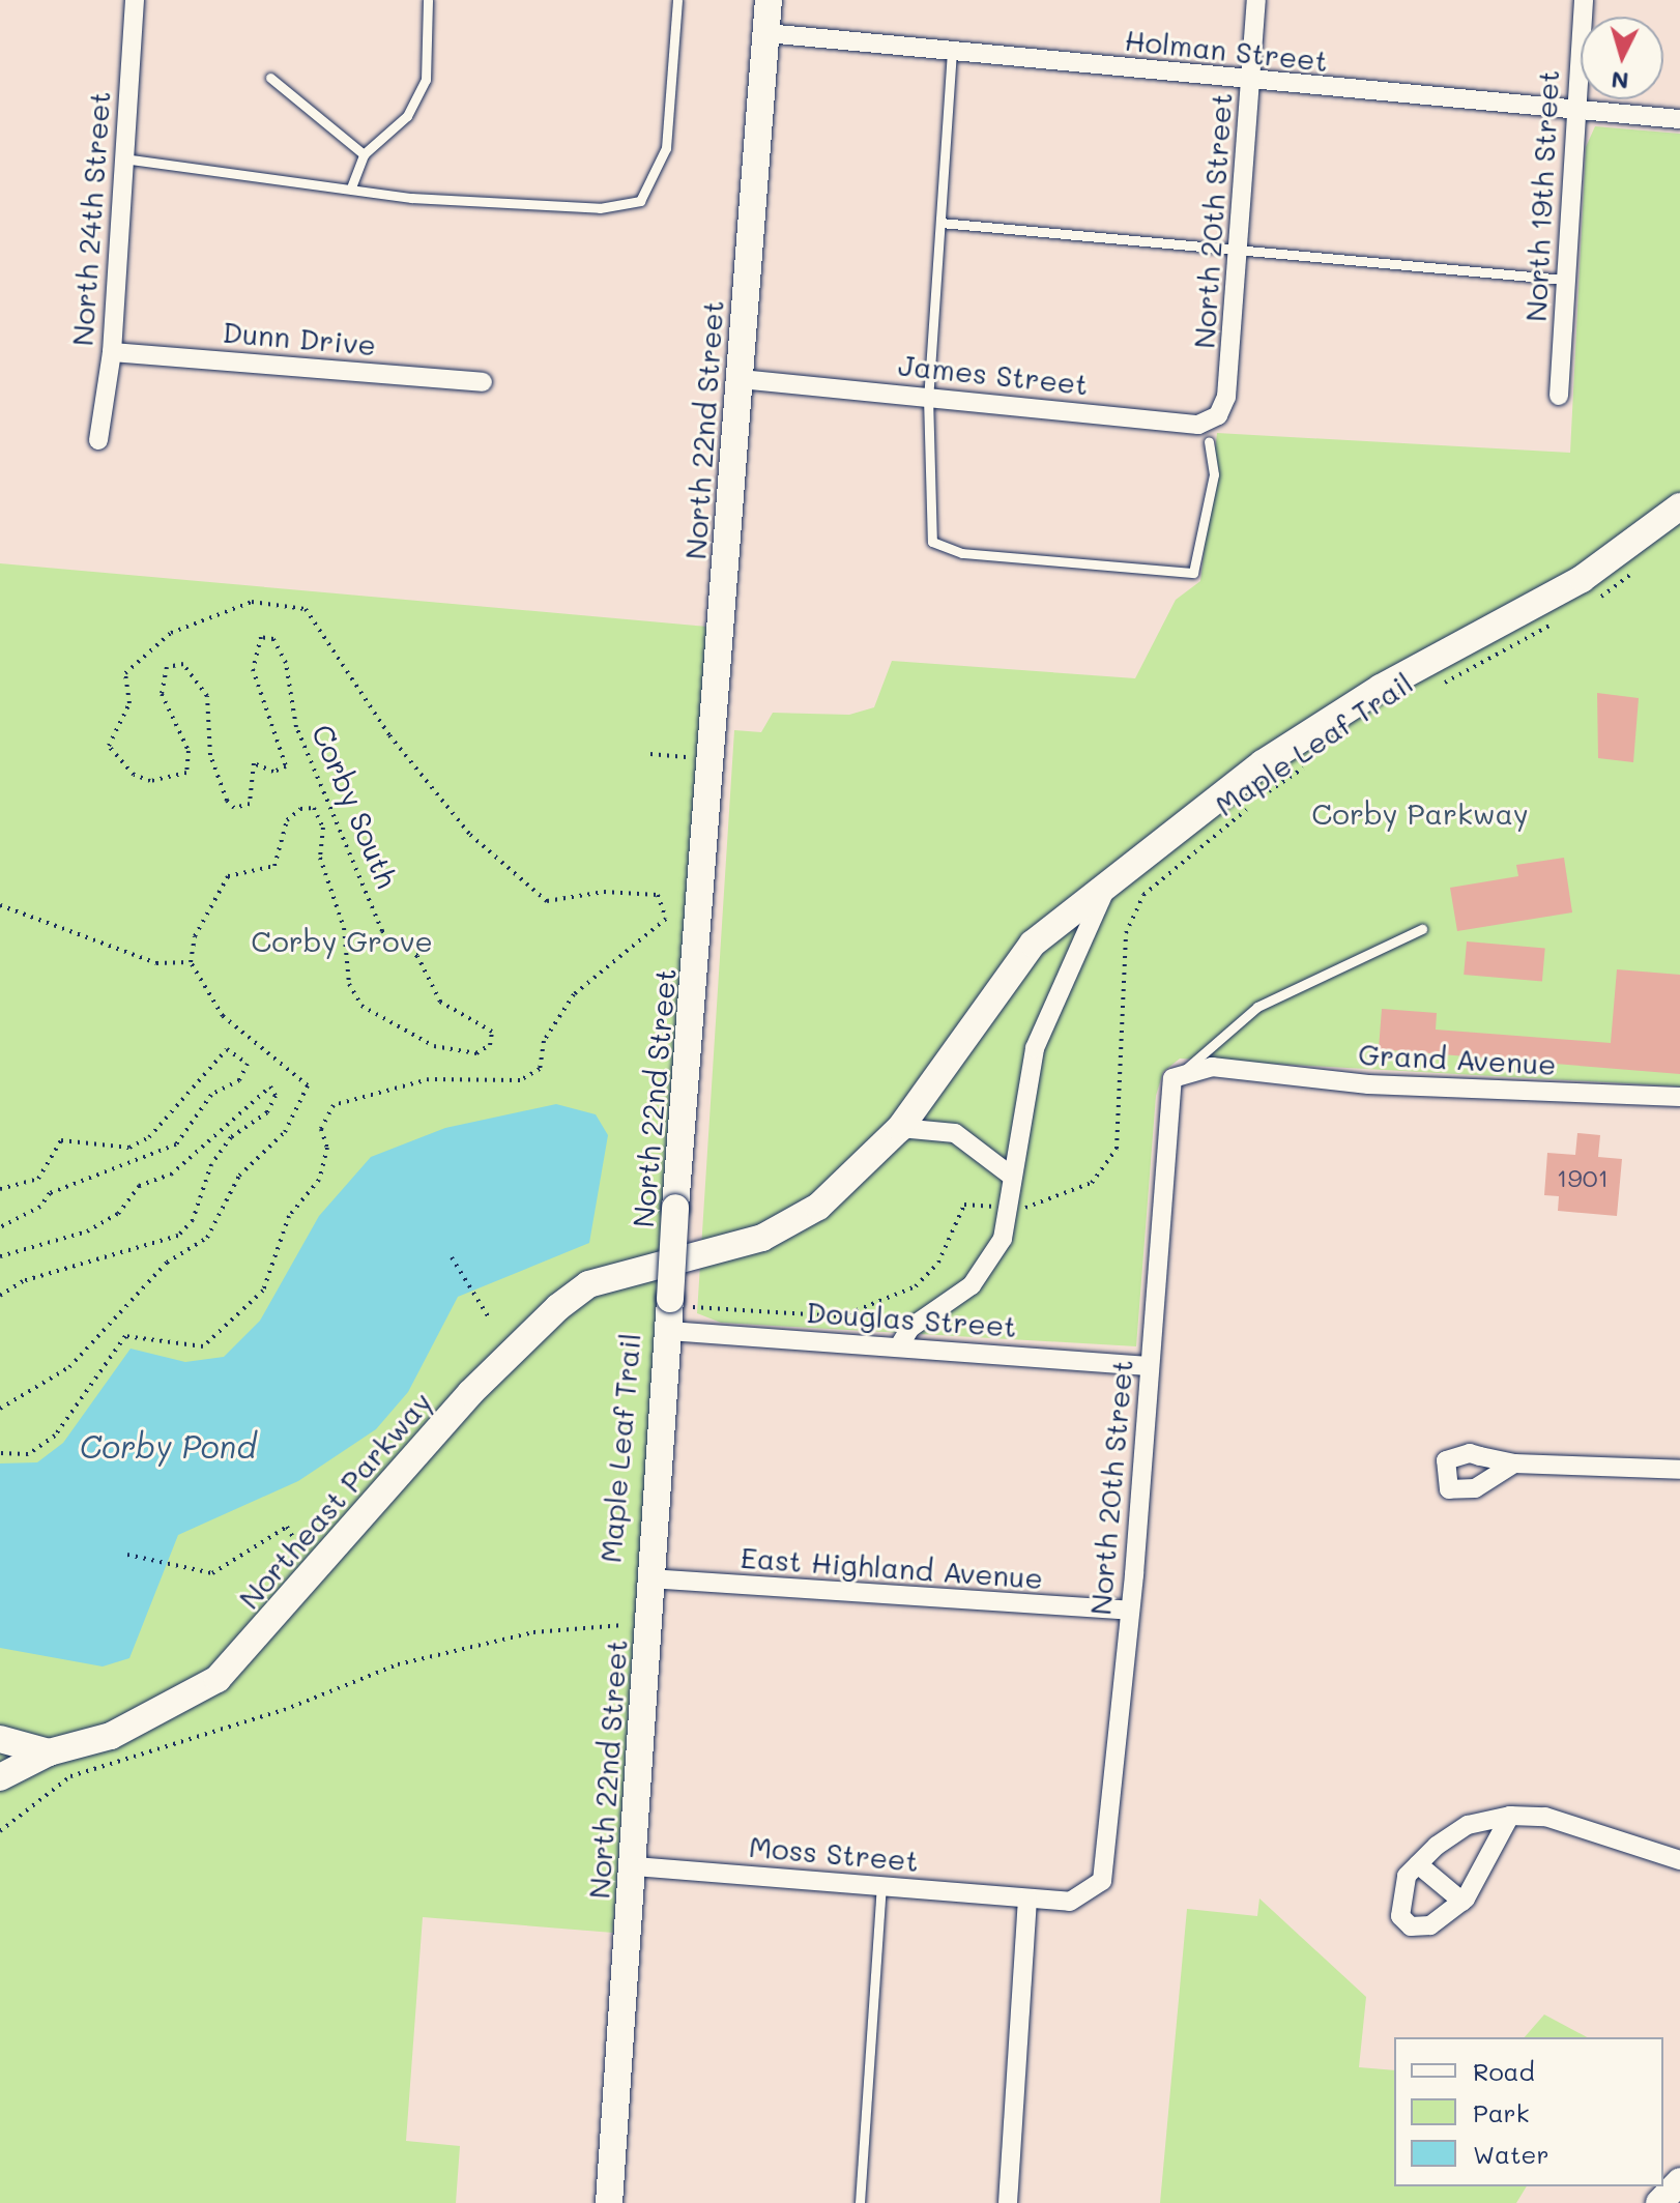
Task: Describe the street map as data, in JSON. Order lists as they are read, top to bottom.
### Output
{
  "streets": {
    "street": [
      "Holman Street",
      "North 19th Street",
      "North 24th Street",
      "North 20th Street",
      "Dunn Drive",
      "James Street",
      "North 22nd Street",
      "Grand Avenue",
      "Douglas Street",
      "Northeast Parkway",
      "East Highland Avenue",
      "Moss Street"
    ],
    "path": ["Maple Leaf Trail", "Corby South"]
  },
  "crossings": [
    ["Holman Street", "North 19th Street"],
    ["Holman Street", "North 20th Street"],
    ["Holman Street", "North 22nd Street"],
    ["North 24th Street", "Dunn Drive"],
    ["North 20th Street", "James Street"],
    ["North 20th Street", "Grand Avenue"],
    ["North 20th Street", "Douglas Street"],
    ["North 20th Street", "East Highland Avenue"],
    ["North 20th Street", "Moss Street"],
    ["James Street", "North 22nd Street"],
    ["North 22nd Street", "Maple Leaf Trail"],
    ["North 22nd Street", "Douglas Street"],
    ["North 22nd Street", "East Highland Avenue"],
    ["North 22nd Street", "Moss Street"],
    ["Maple Leaf Trail", "Douglas Street"]
  ],
  "water": ["Corby Pond"],
  "parks": ["Corby Parkway", "Corby Grove"],
  "house_numbers": ["1901"],
  "legend": ["Road", "Park", "Water"],
  "north": "bottom"
}
